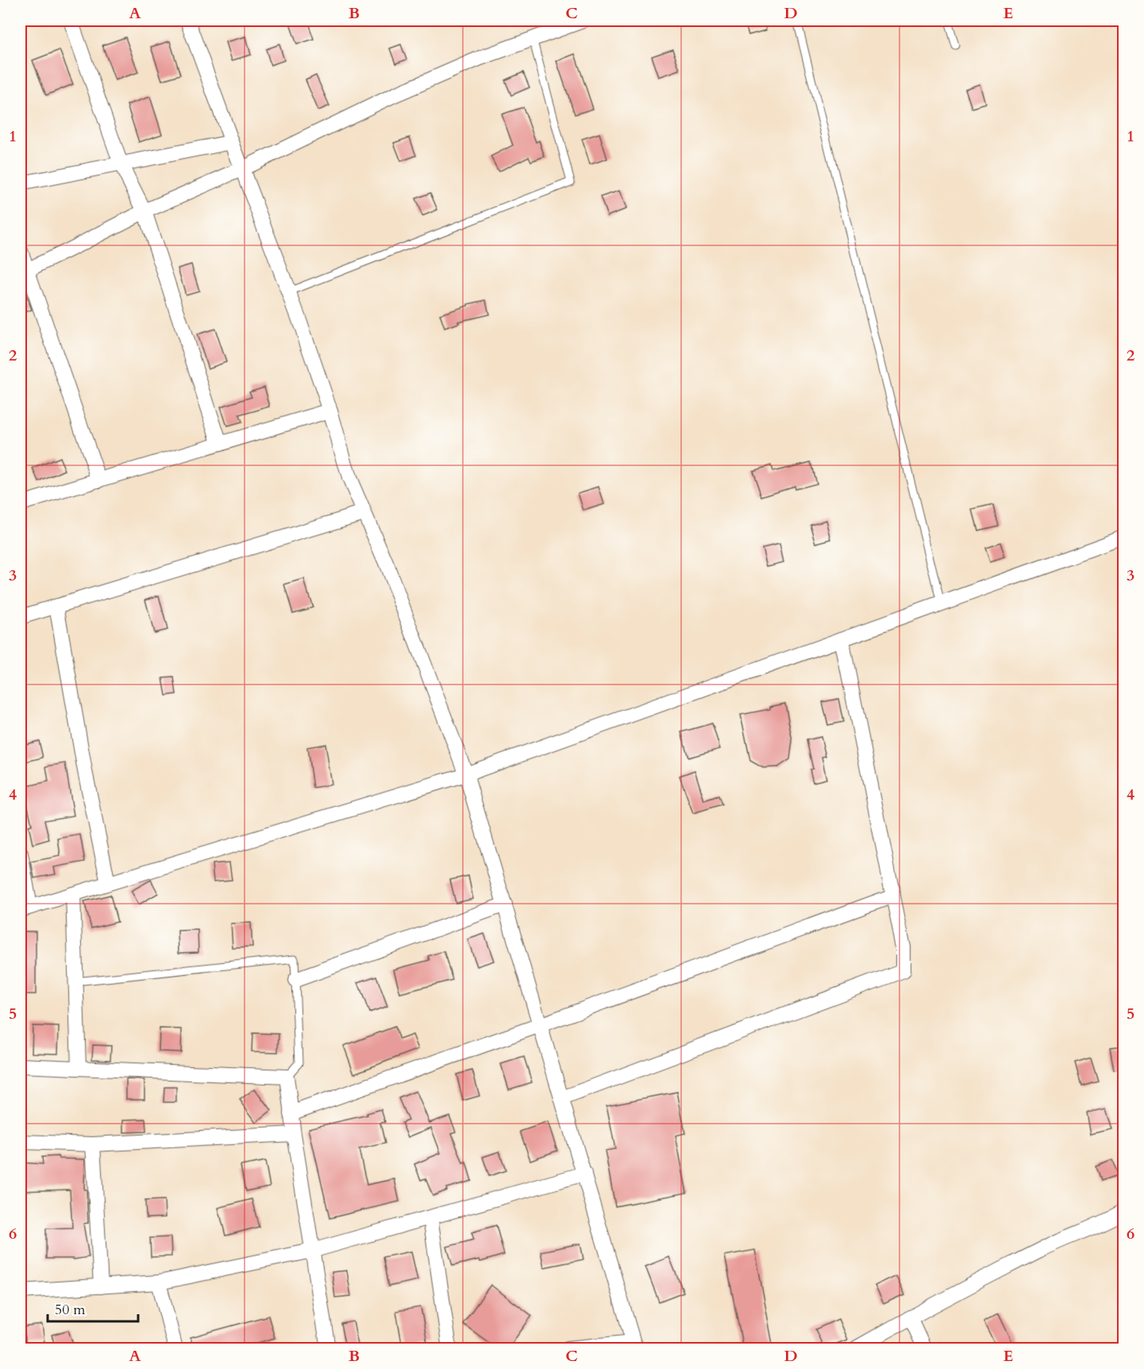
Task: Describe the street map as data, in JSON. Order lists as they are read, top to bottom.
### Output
{
  "scale_bar": "50 m",
  "grid": {
    "columns": [
      "A",
      "B",
      "C",
      "D",
      "E"
    ],
    "rows": [
      "1",
      "2",
      "3",
      "4",
      "5",
      "6"
    ]
  }
}
